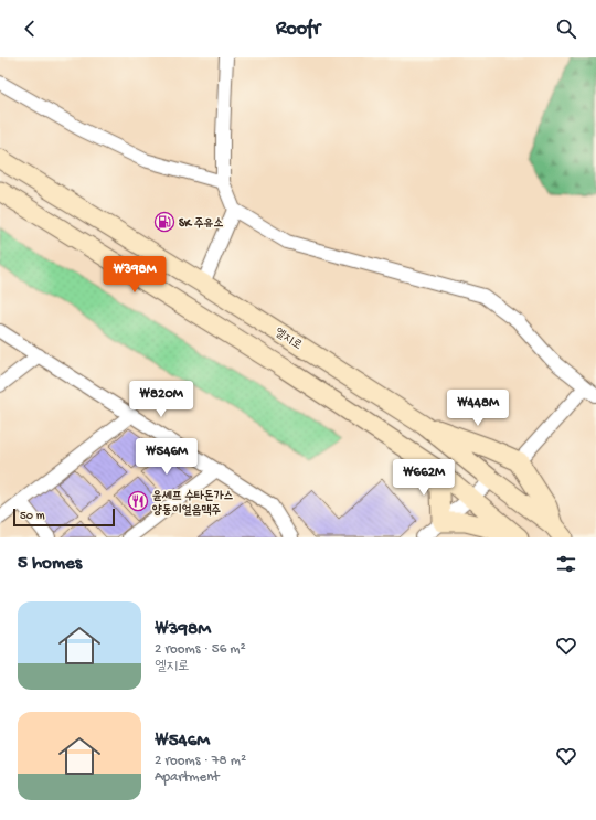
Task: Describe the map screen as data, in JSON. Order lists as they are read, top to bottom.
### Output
{
  "streets": {
    "main road": ["엘지로"]
  },
  "places": {
    "fuel station": ["SK 주유소"],
    "restaurant": ["윤셰프 수타돈가스 양동이얼음맥주"]
  },
  "scale_bar": "50 m",
  "page": {
    "header": "Roofr",
    "price": [
      "₩398M",
      "₩820M",
      "₩448M",
      "₩546M",
      "₩662M"
    ],
    "scale": "50 m",
    "heading": "5 homes",
    "list": [
      {
        "name": "₩398M",
        "note": "2 rooms · 56 m² · 엘지로"
      },
      {
        "name": "₩546M",
        "note": "2 rooms · 78 m² · Apartment"
      }
    ]
  }
}
